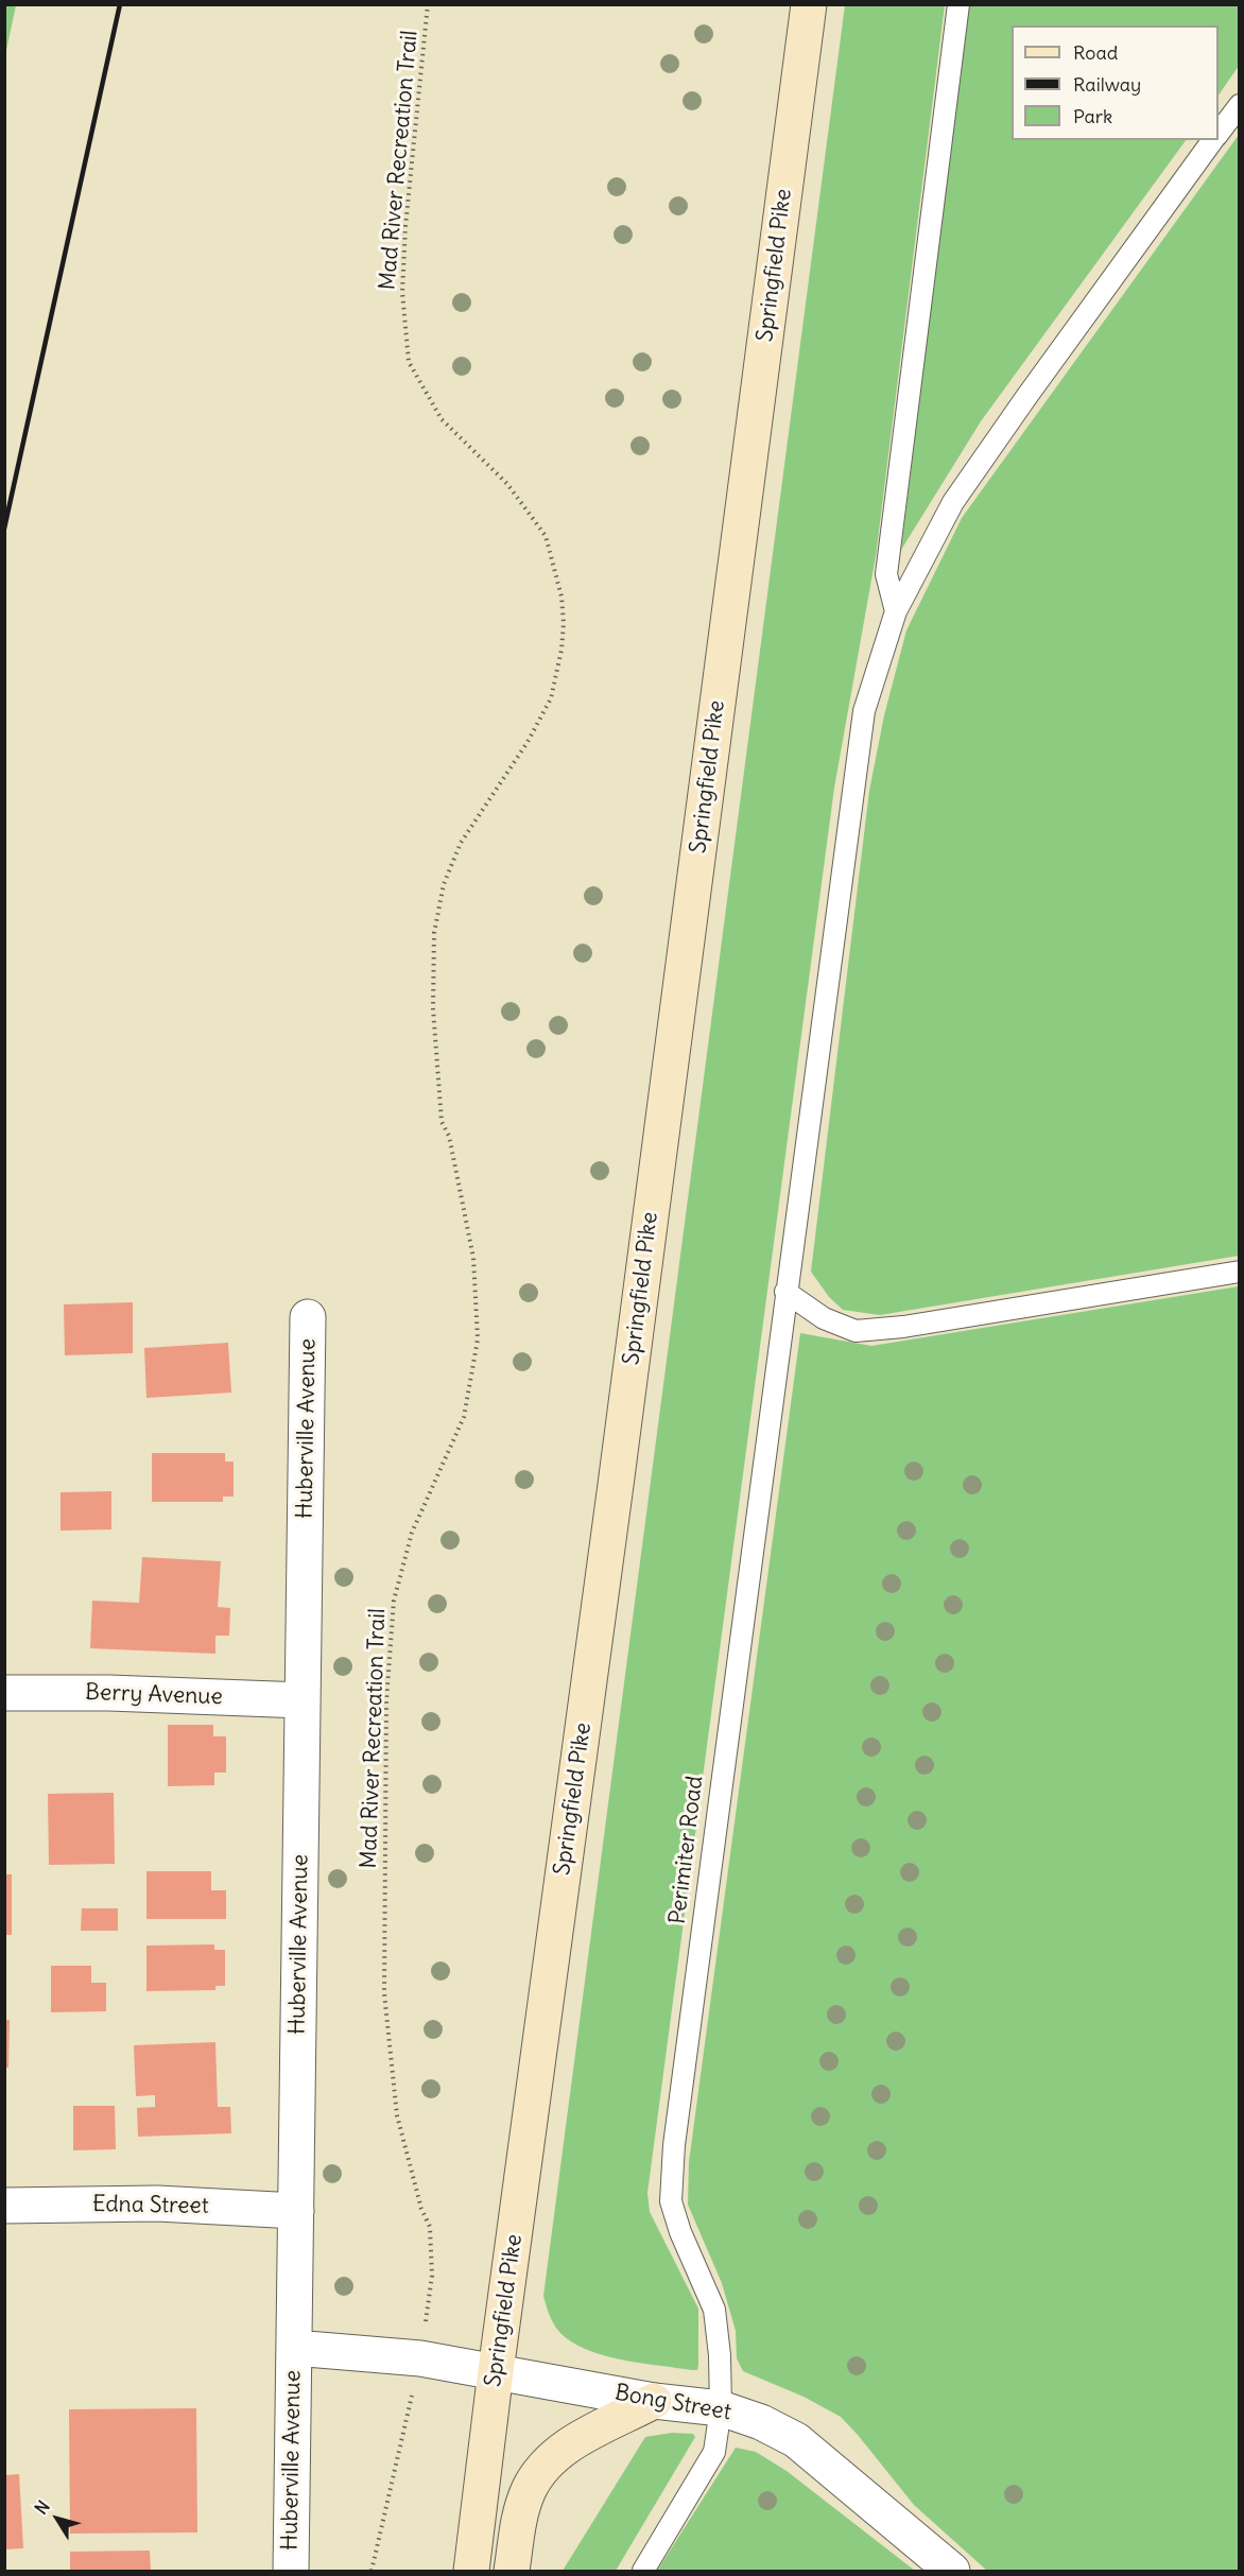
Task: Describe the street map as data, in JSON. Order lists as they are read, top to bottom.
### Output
{
  "streets": {
    "main road": ["Springfield Pike"],
    "street": [
      "Huberville Avenue",
      "Berry Avenue",
      "Edna Street",
      "Bong Street"
    ],
    "lane": ["Perimiter Road"],
    "path": ["Mad River Recreation Trail"]
  },
  "crossings": [
    ["Mad River Recreation Trail", "Bong Street"],
    ["Springfield Pike", "Bong Street"],
    ["Huberville Avenue", "Berry Avenue"],
    ["Huberville Avenue", "Edna Street"],
    ["Huberville Avenue", "Bong Street"],
    ["Perimiter Road", "Bong Street"]
  ],
  "legend": ["Road", "Railway", "Park"],
  "north": "top left"
}
